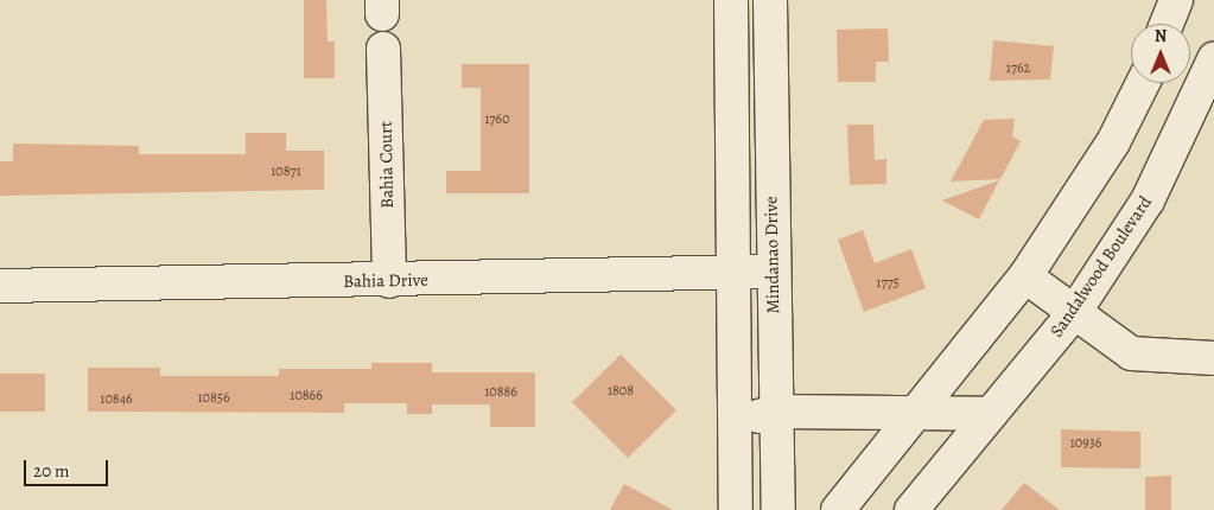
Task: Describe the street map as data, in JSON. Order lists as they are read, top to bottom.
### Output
{
  "streets": {
    "street": [
      "Bahia Court",
      "Mindanao Drive",
      "Sandalwood Boulevard",
      "Bahia Drive"
    ]
  },
  "crossings": [
    ["Bahia Court", "Bahia Drive"],
    ["Mindanao Drive", "Bahia Drive"]
  ],
  "house_numbers": [
    "1762",
    "1760",
    "10871",
    "1775",
    "1808",
    "10886",
    "10866",
    "10856",
    "10846",
    "10936"
  ],
  "scale_bar": "20 m",
  "north": "top"
}
